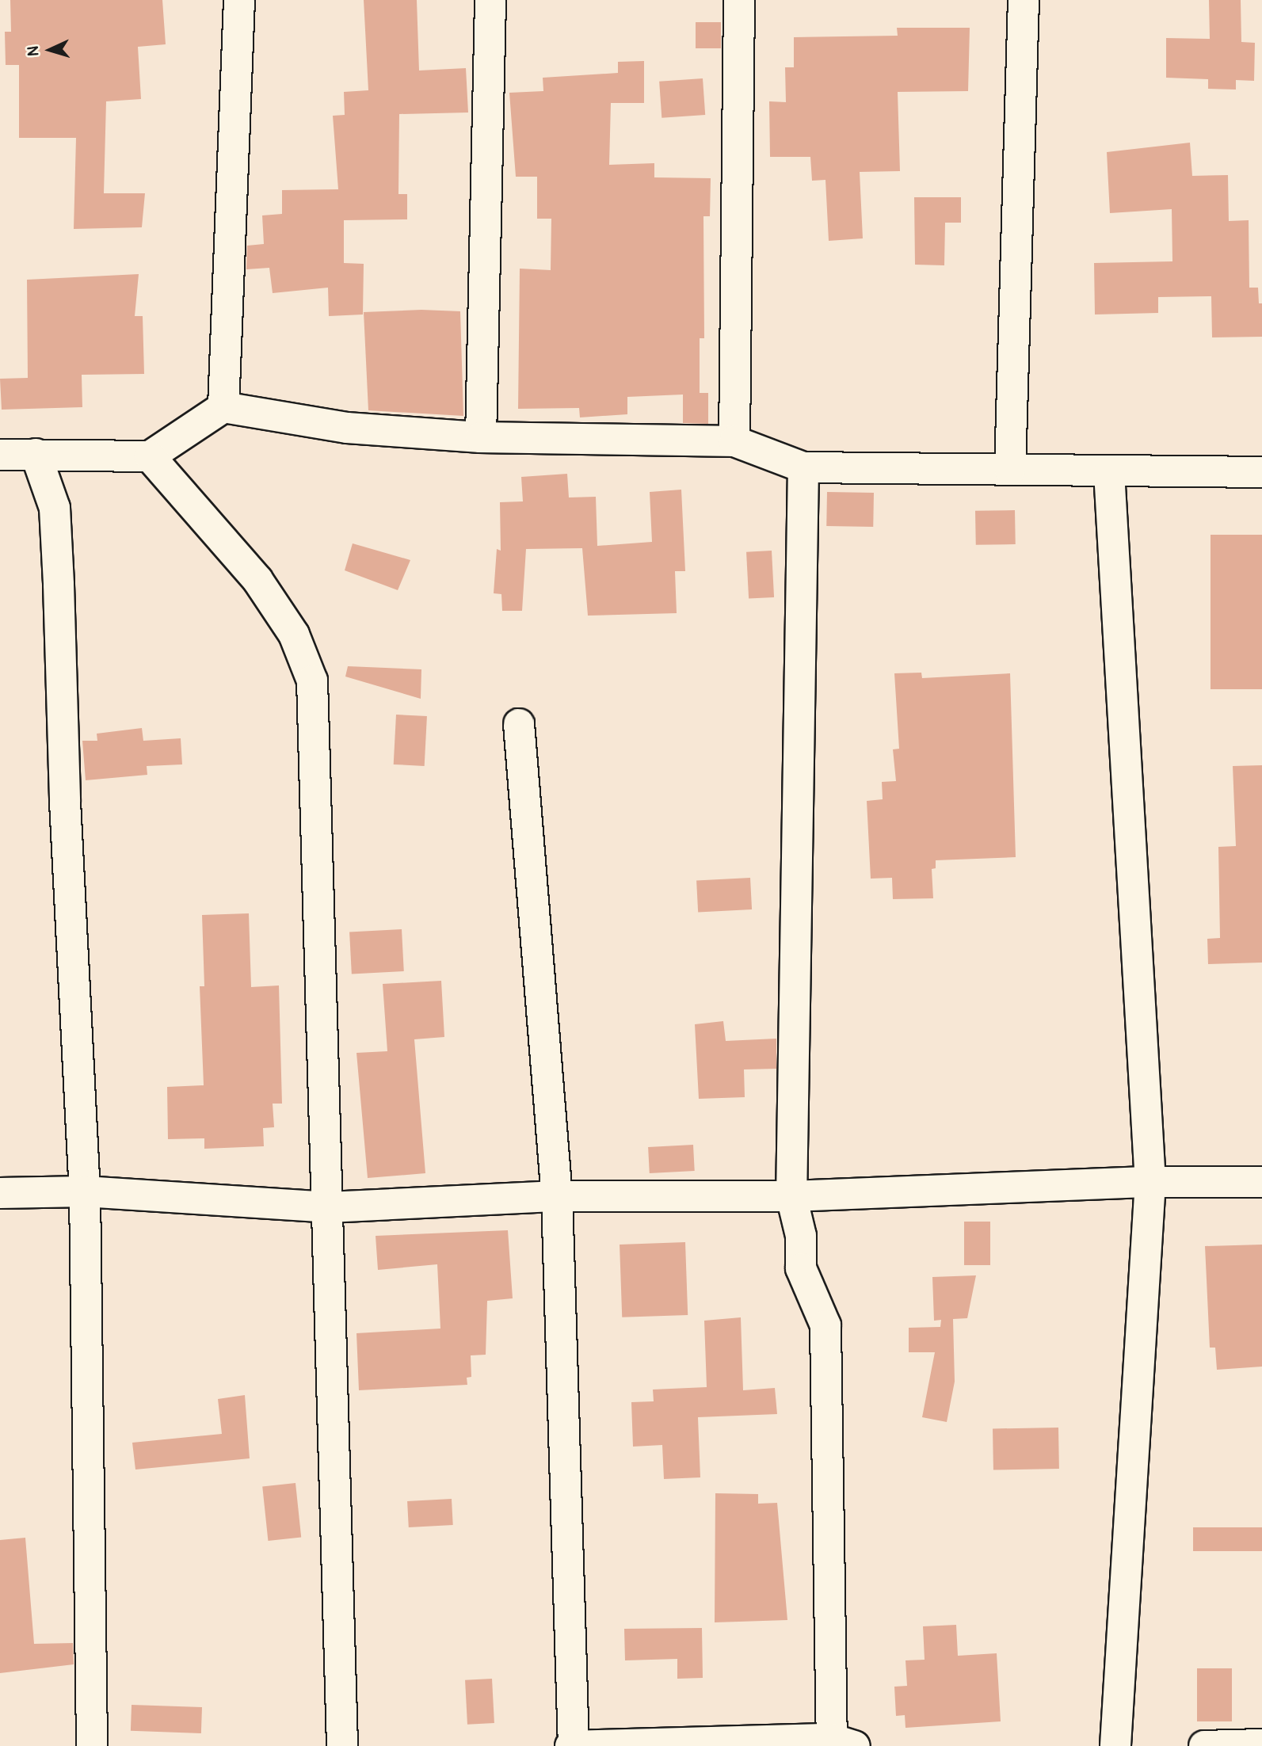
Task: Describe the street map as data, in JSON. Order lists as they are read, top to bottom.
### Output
{
  "north": "left"
}
